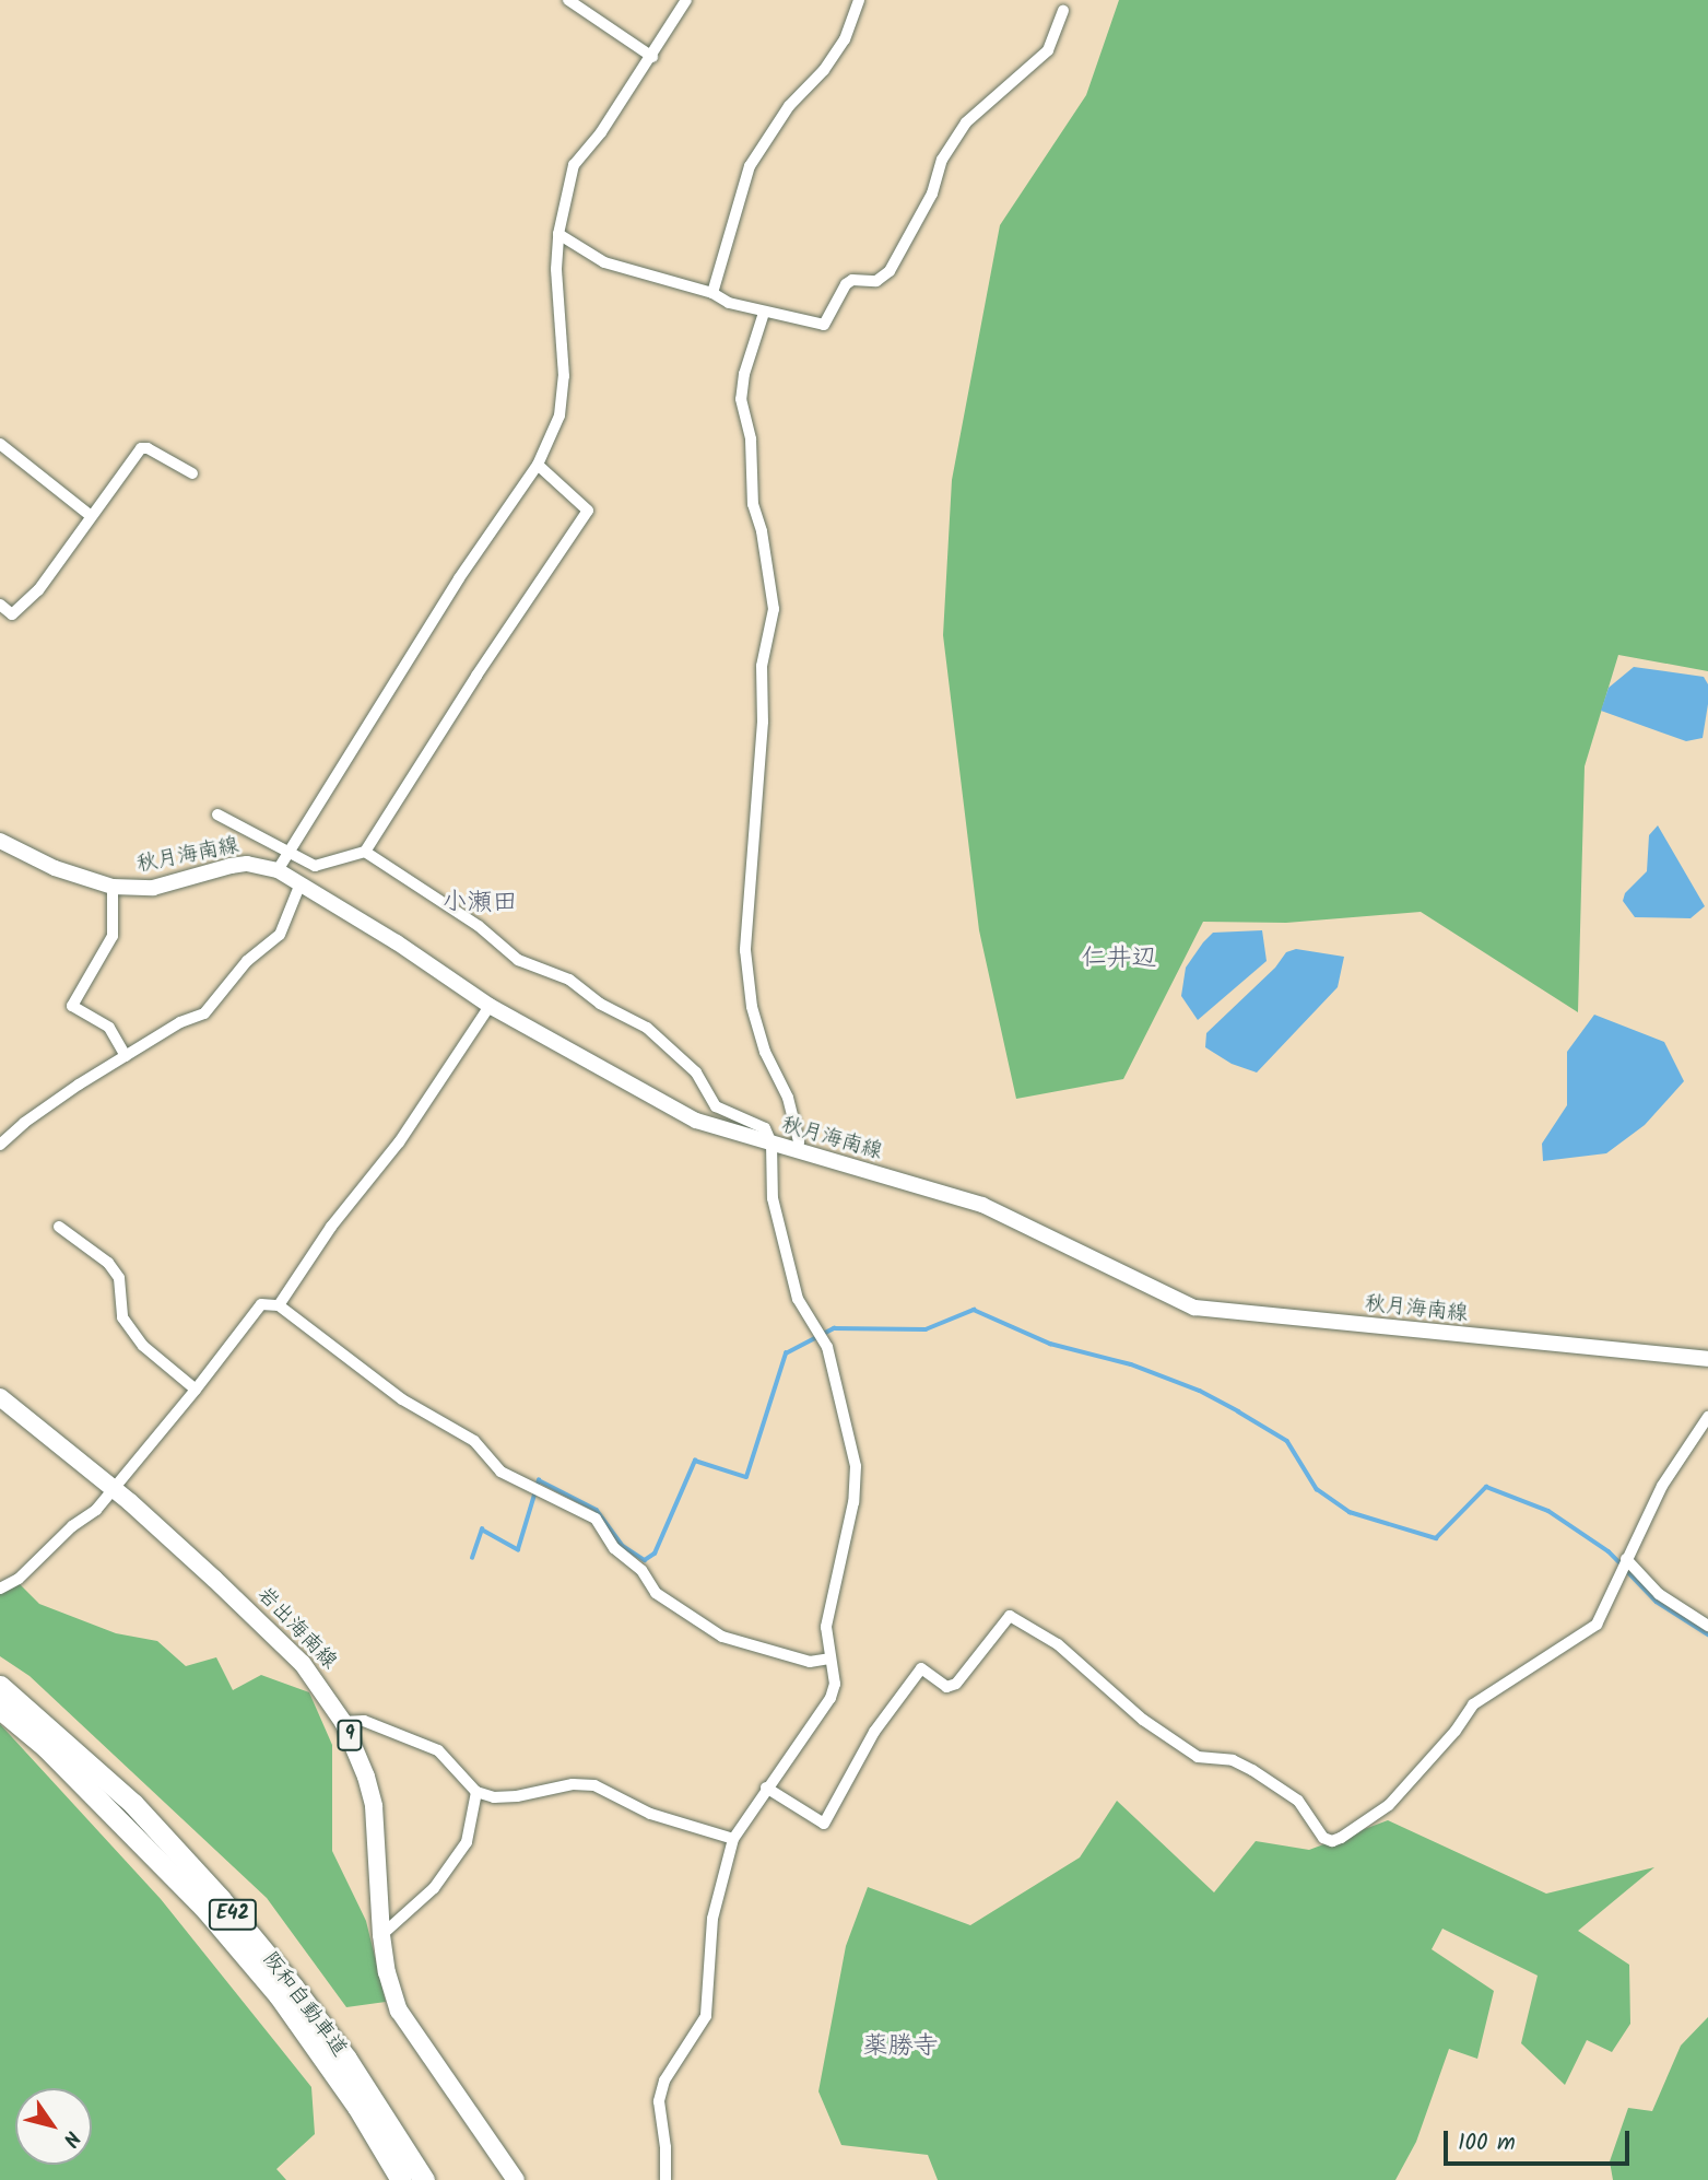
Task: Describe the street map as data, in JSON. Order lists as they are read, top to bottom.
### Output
{
  "streets": {
    "highway": ["E42", "阪和自動車道"],
    "main road": ["秋月海南線", "岩出海南線", "9"]
  },
  "districts": ["小瀬田", "仁井辺", "薬勝寺"],
  "scale_bar": "100 m",
  "north": "bottom right"
}
